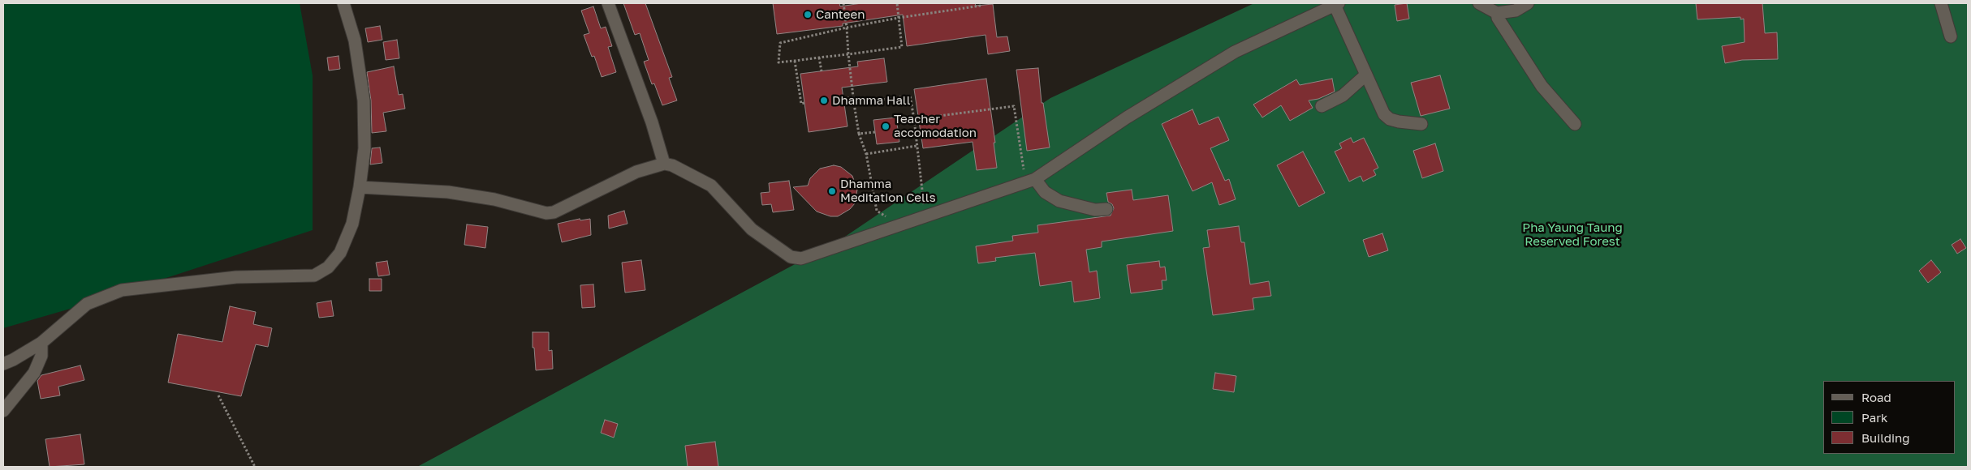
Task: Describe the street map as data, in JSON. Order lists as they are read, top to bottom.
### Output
{
  "parks": ["Pha Yaung Taung Reserved Forest"],
  "places": [
    "Canteen",
    "Dhamma Hall",
    "Teacher accomodation",
    "Dhamma Meditation Cells"
  ],
  "legend": ["Road", "Park", "Building"]
}
